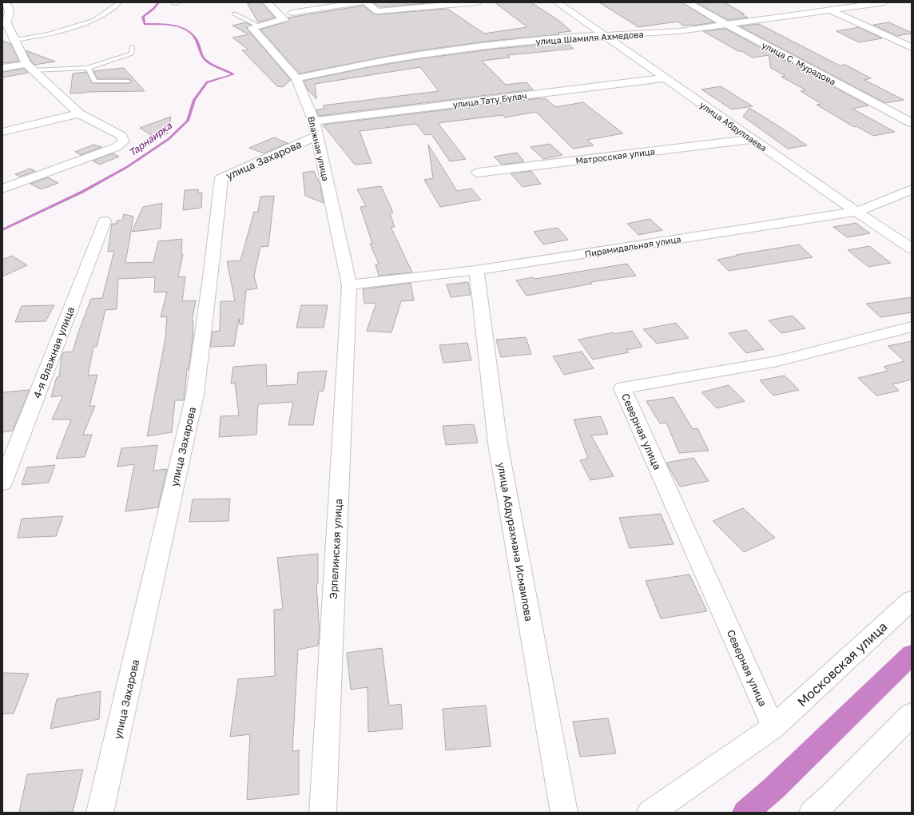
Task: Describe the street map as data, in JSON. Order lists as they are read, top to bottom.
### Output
{
  "streets": {
    "street": [
      "улица Шамиля Ахмедова",
      "улица С. Мурадова",
      "улица Тату Булач",
      "улица Абдуллаева",
      "Влажная улица",
      "Матросская улица",
      "улица Захарова",
      "Пирамидальная улица",
      "4-я Влажная улица",
      "Северная улица",
      "улица Абдурахмана Исмаилова",
      "Эрпелинская улица",
      "Московская улица"
    ]
  },
  "crossings": [
    ["улица Шамиля Ахмедова", "улица С. Мурадова"],
    ["улица Шамиля Ахмедова", "улица Абдуллаева"],
    ["улица Шамиля Ахмедова", "Влажная улица"],
    ["улица Тату Булач", "улица Абдуллаева"],
    ["улица Тату Булач", "Влажная улица"],
    ["улица Тату Булач", "улица Захарова"],
    ["улица Абдуллаева", "Матросская улица"],
    ["улица Абдуллаева", "Пирамидальная улица"],
    ["Влажная улица", "улица Захарова"],
    ["Влажная улица", "Пирамидальная улица"],
    ["Влажная улица", "Эрпелинская улица"],
    ["Пирамидальная улица", "улица Абдурахмана Исмаилова"],
    ["Пирамидальная улица", "Эрпелинская улица"],
    ["Северная улица", "Московская улица"]
  ],
  "water": ["Тарнаирка"]
}
